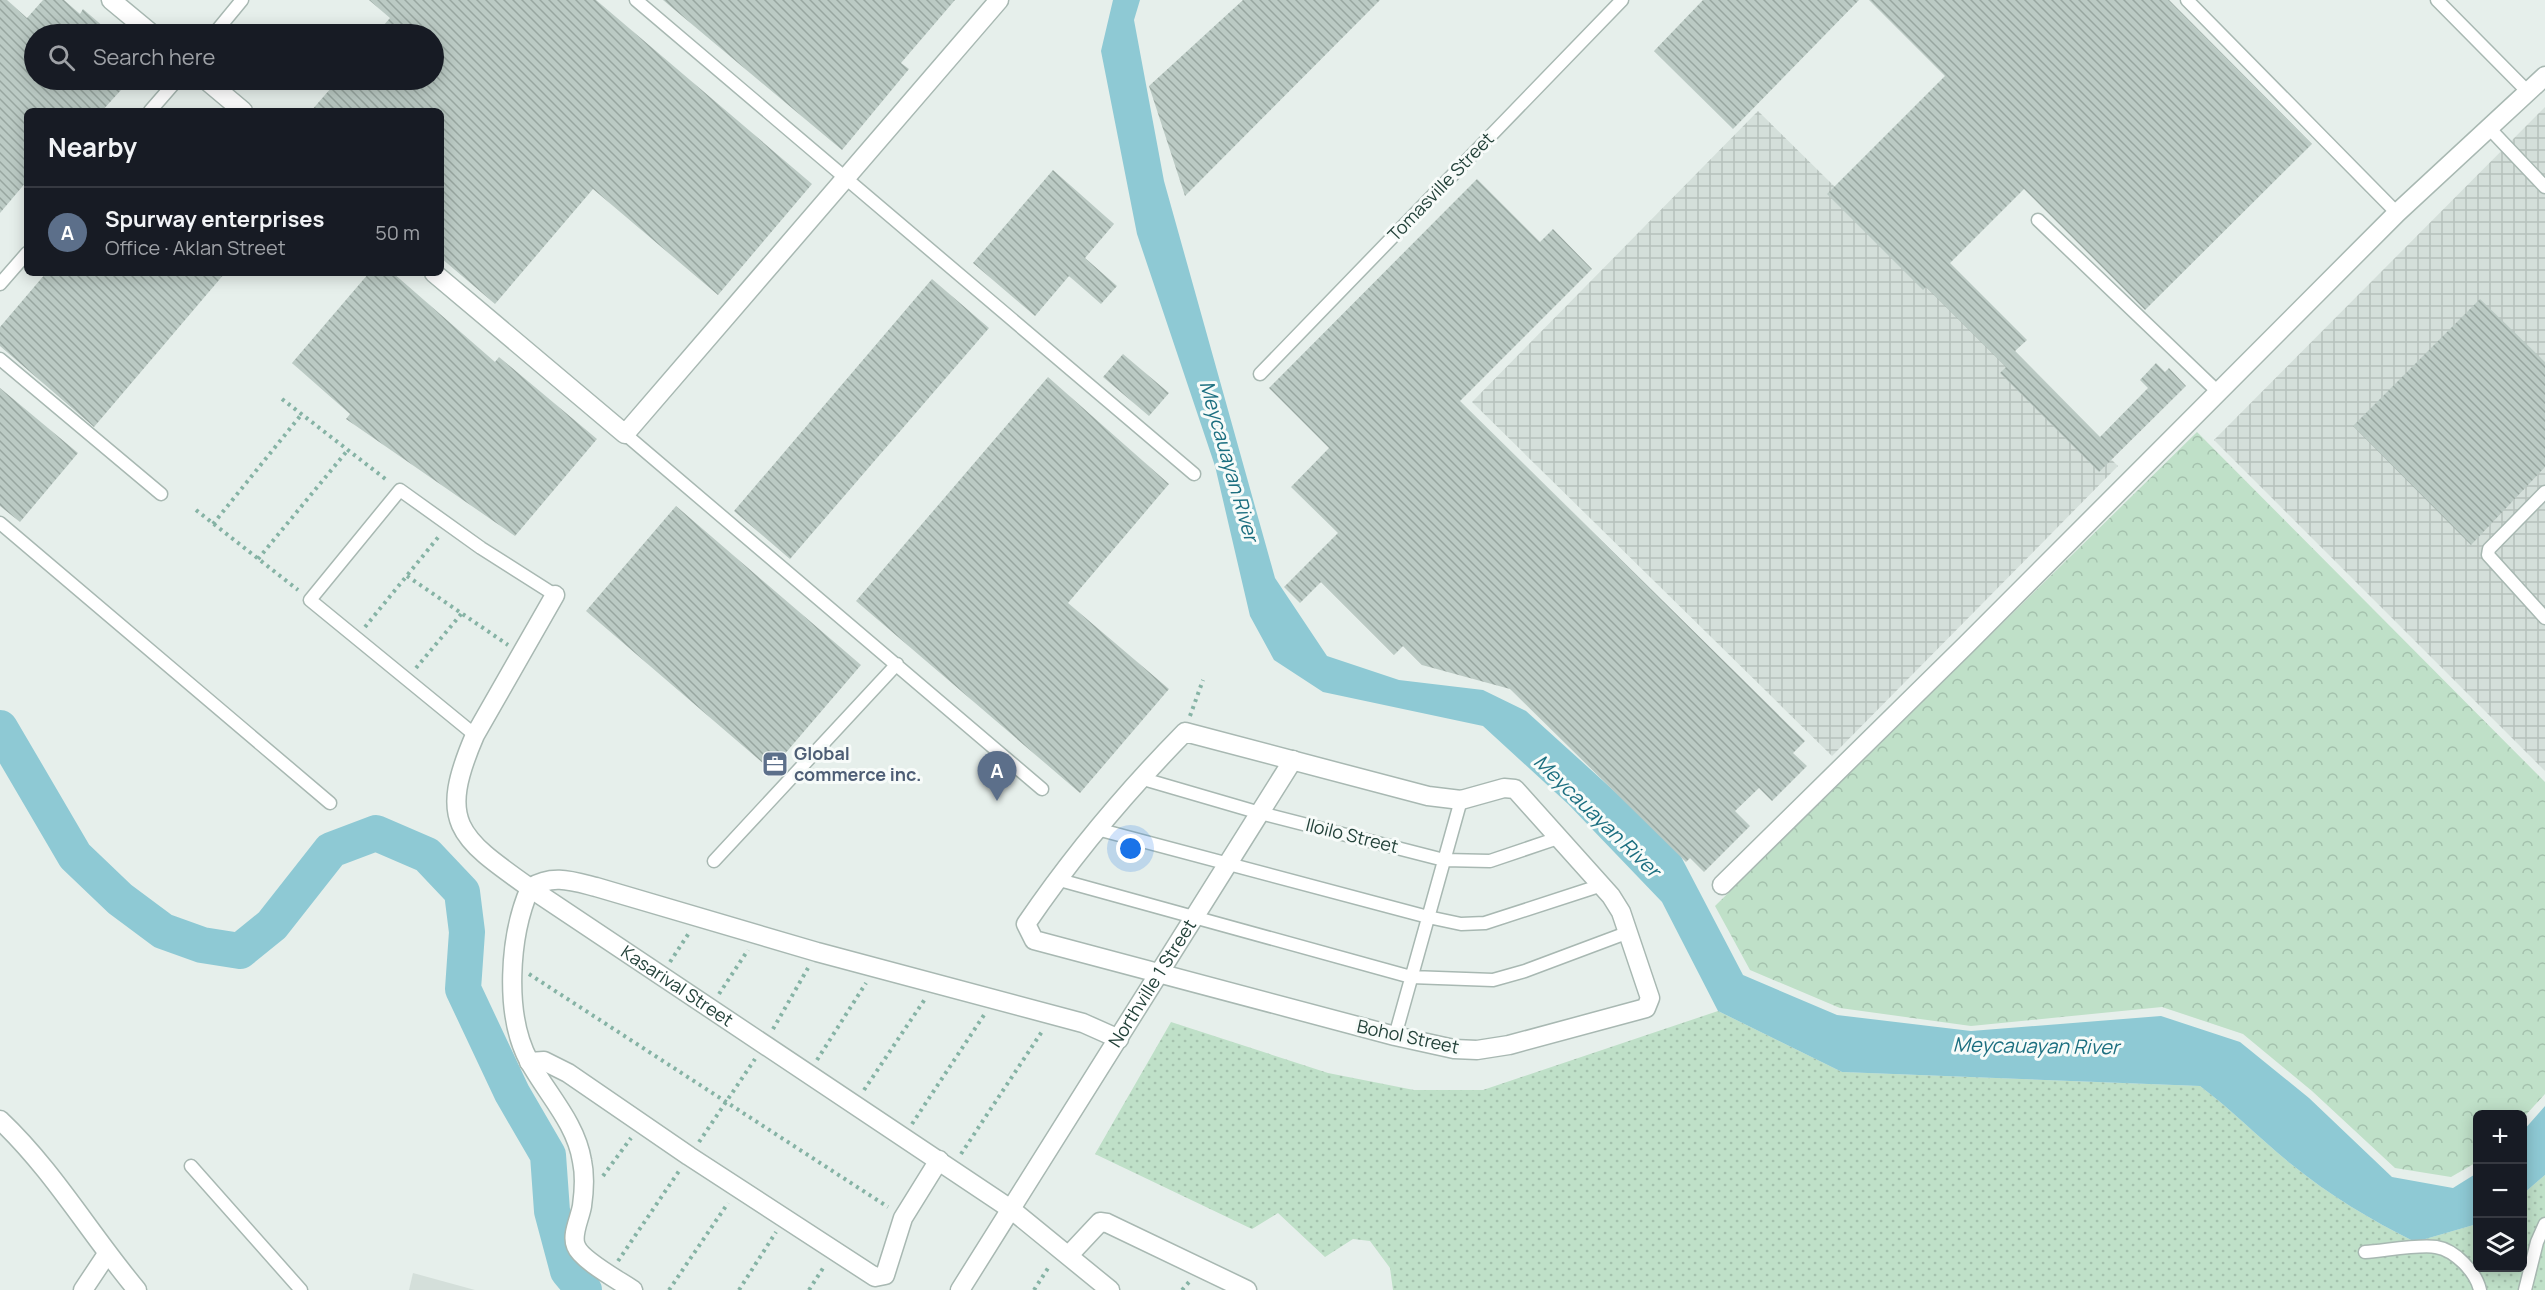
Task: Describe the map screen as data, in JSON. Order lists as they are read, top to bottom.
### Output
{
  "streets": {
    "street": ["Northville 1 Street", "Kasarival Street", "Bohol Street"],
    "lane": ["Tomasville Street", "Iloilo Street"]
  },
  "crossings": [
    ["Iloilo Street", "Northville 1 Street"],
    ["Northville 1 Street", "Kasarival Street"],
    ["Northville 1 Street", "Bohol Street"]
  ],
  "water": ["Meycauayan River"],
  "places": {
    "office": ["Global commerce inc."]
  },
  "page": {
    "search": "Search here",
    "heading": "Nearby",
    "list": [
      {
        "mark": "A",
        "name": "Spurway enterprises",
        "note": "Office · Aklan Street",
        "value": "50 m"
      }
    ],
    "pins": "A",
    "map_buttons": ["+", "−"]
  }
}
